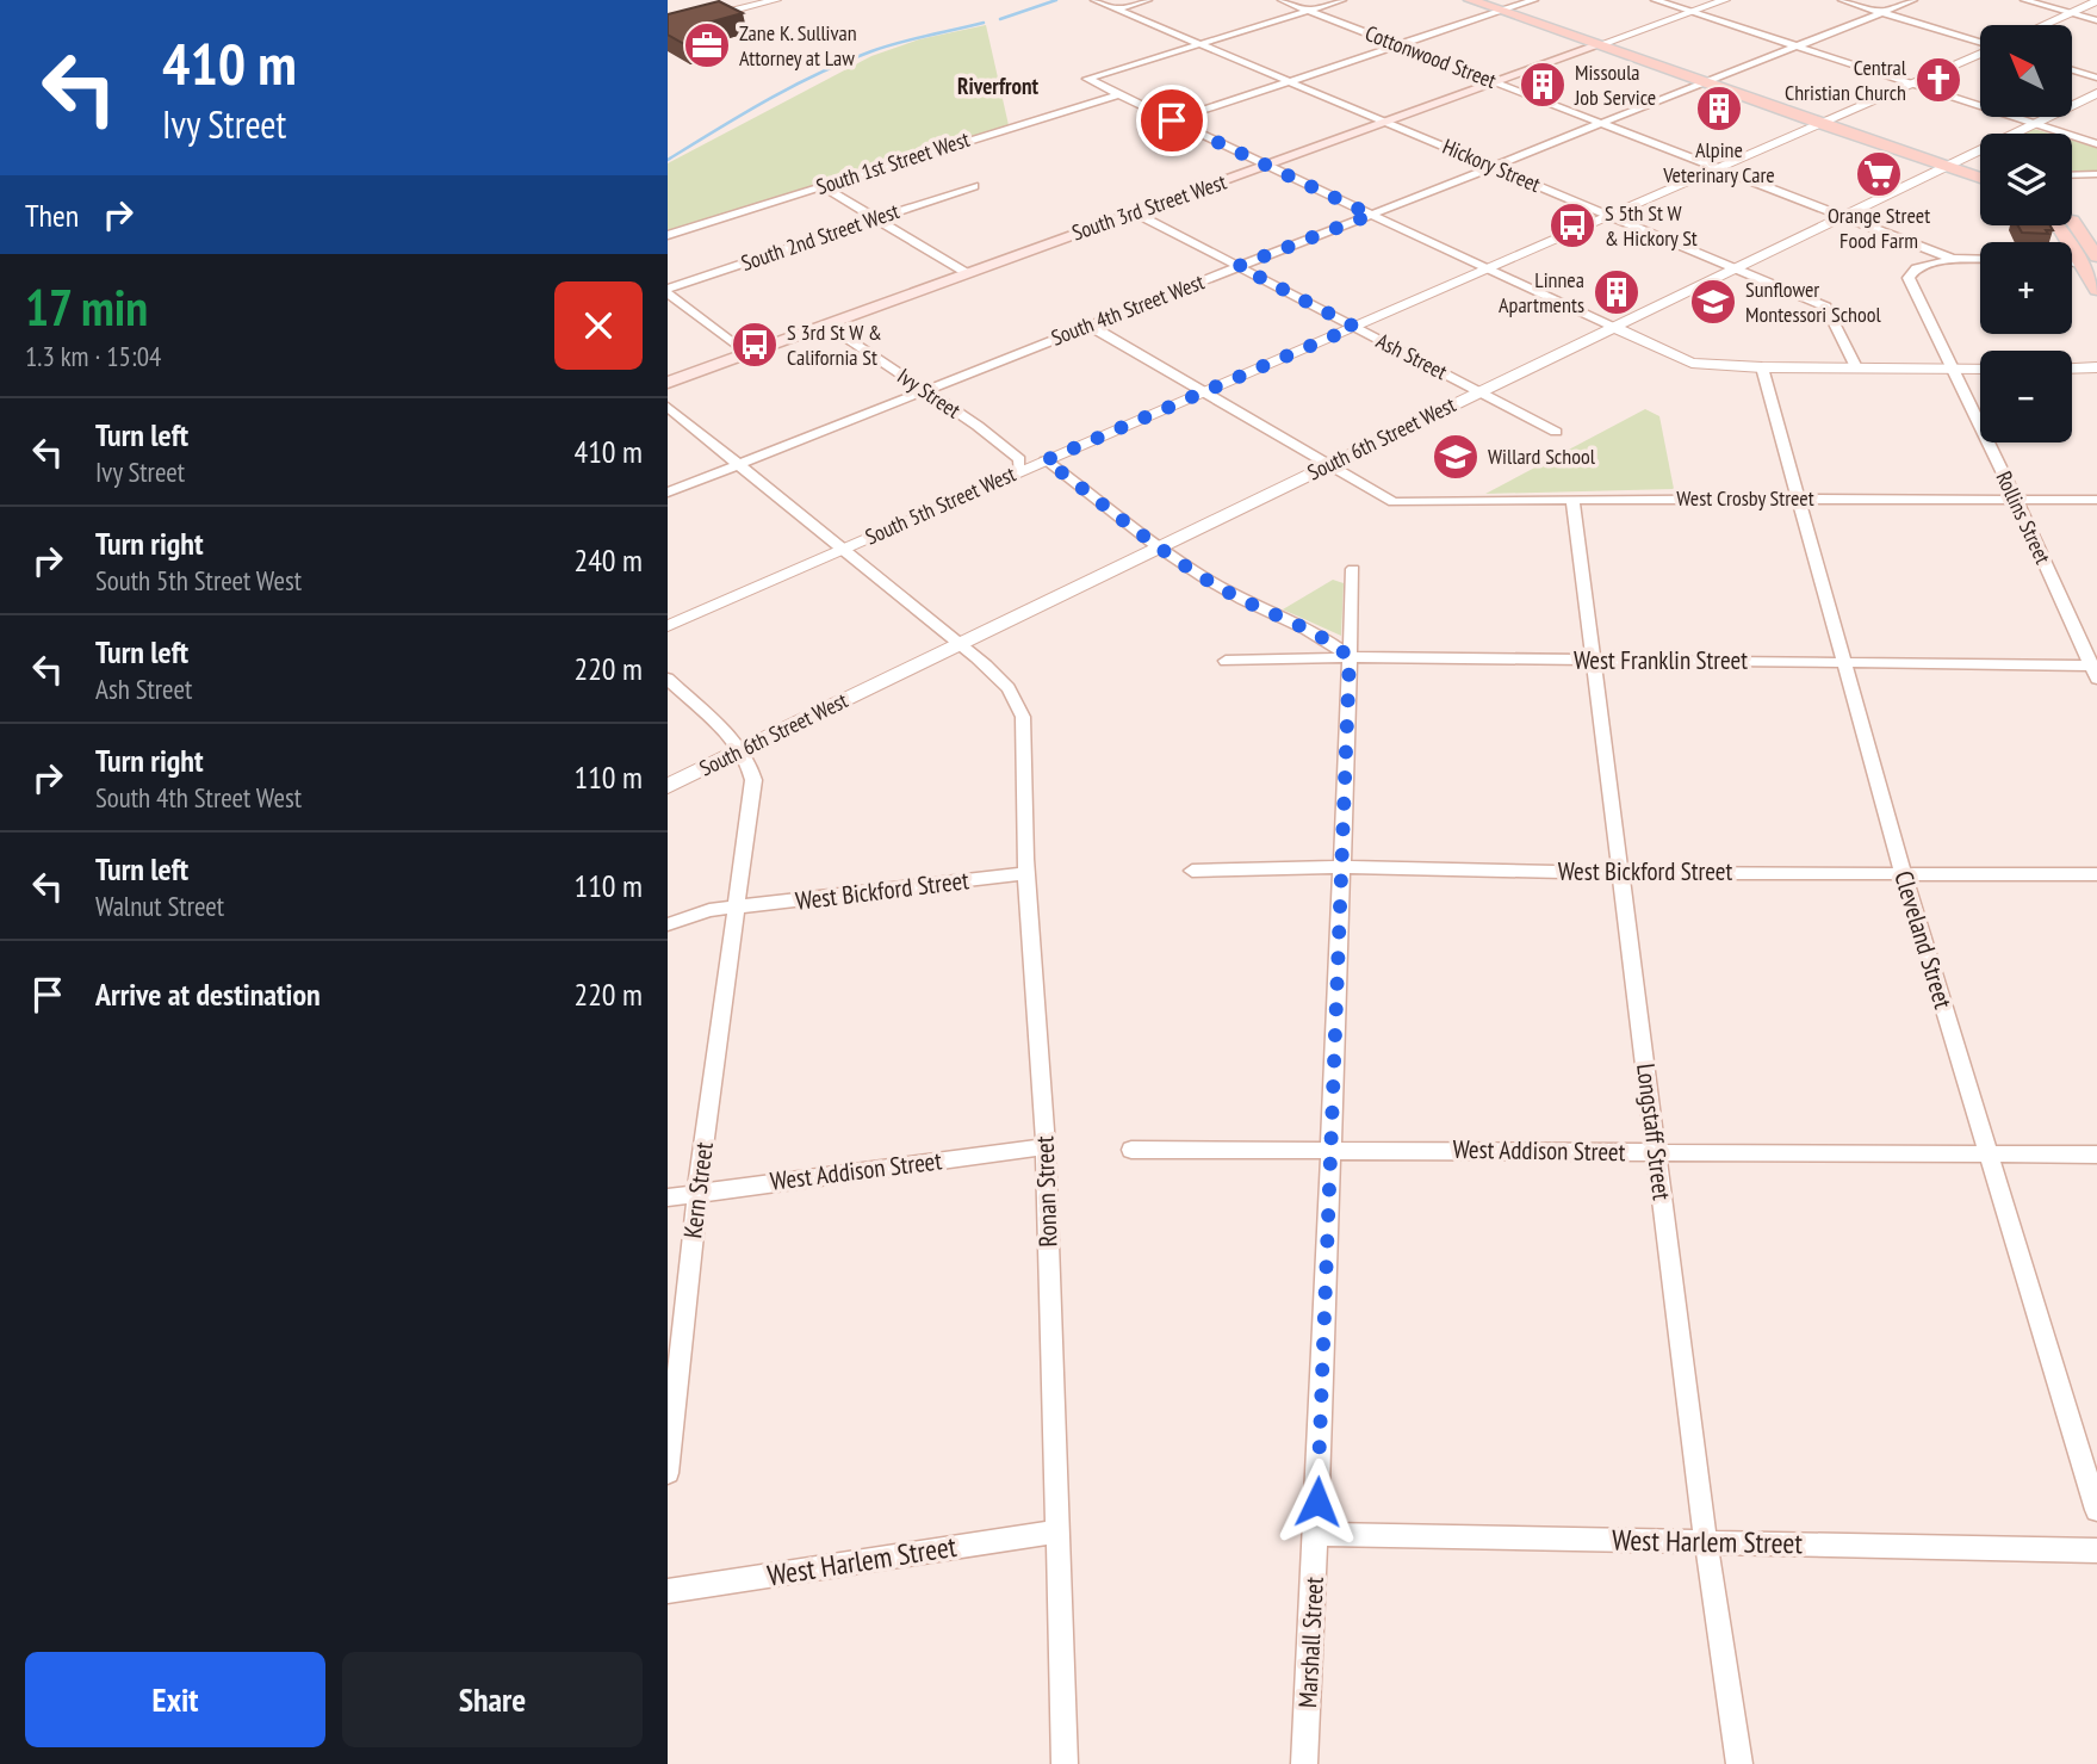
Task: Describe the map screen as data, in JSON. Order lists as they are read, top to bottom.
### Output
{
  "streets": {
    "main road": ["South 3rd Street West"],
    "street": [
      "Cottonwood Street",
      "South 1st Street West",
      "Hickory Street",
      "South 2nd Street West",
      "South 4th Street West",
      "Ash Street",
      "Ivy Street",
      "South 6th Street West",
      "West Crosby Street",
      "South 5th Street West",
      "Rollins Street",
      "West Franklin Street",
      "West Bickford Street",
      "Cleveland Street",
      "Longstaff Street",
      "West Addison Street",
      "Kern Street",
      "Ronan Street",
      "West Harlem Street",
      "Marshall Street"
    ]
  },
  "crossings": [
    ["Cottonwood Street", "South 3rd Street West"],
    ["Cottonwood Street", "South 4th Street West"],
    ["Cottonwood Street", "South 6th Street West"],
    ["Cottonwood Street", "South 5th Street West"],
    ["Cottonwood Street", "Rollins Street"],
    ["Hickory Street", "South 3rd Street West"],
    ["Hickory Street", "South 4th Street West"],
    ["Hickory Street", "South 6th Street West"],
    ["Hickory Street", "South 5th Street West"],
    ["South 3rd Street West", "Ash Street"],
    ["South 3rd Street West", "Ivy Street"],
    ["South 4th Street West", "Ash Street"],
    ["South 4th Street West", "Ivy Street"],
    ["South 4th Street West", "Ronan Street"],
    ["Ash Street", "South 6th Street West"],
    ["Ash Street", "South 5th Street West"],
    ["Ivy Street", "South 5th Street West"],
    ["South 6th Street West", "West Crosby Street"],
    ["South 6th Street West", "Kern Street"],
    ["South 6th Street West", "Ronan Street"],
    ["West Crosby Street", "Rollins Street"],
    ["West Crosby Street", "Cleveland Street"],
    ["West Crosby Street", "Longstaff Street"],
    ["South 5th Street West", "Ronan Street"],
    ["Rollins Street", "West Franklin Street"],
    ["West Franklin Street", "Cleveland Street"],
    ["West Franklin Street", "Longstaff Street"],
    ["West Franklin Street", "Marshall Street"],
    ["West Bickford Street", "Cleveland Street"],
    ["West Bickford Street", "Longstaff Street"],
    ["West Bickford Street", "Kern Street"],
    ["West Bickford Street", "Ronan Street"],
    ["West Bickford Street", "Marshall Street"],
    ["Cleveland Street", "West Addison Street"],
    ["Longstaff Street", "West Addison Street"],
    ["Longstaff Street", "West Harlem Street"],
    ["West Addison Street", "Kern Street"],
    ["West Addison Street", "Ronan Street"],
    ["West Addison Street", "Marshall Street"],
    ["Ronan Street", "West Harlem Street"],
    ["West Harlem Street", "Marshall Street"]
  ],
  "districts": ["Riverfront"],
  "places": {
    "office": ["Zane K. Sullivan Attorney at Law"],
    "church": ["Central Christian Church"],
    "building": ["Missoula Job Service", "Alpine Veterinary Care", "Linnea Apartments"],
    "supermarket": ["Orange Street Food Farm"],
    "bus stop": ["S 5th St W & Hickory St", "S 3rd St W & California St"],
    "school or university": ["Sunflower Montessori School", "Willard School"]
  },
  "north": "top left",
  "page": {
    "turn": ["410 m", "Ivy Street"],
    "map_buttons": ["+", "−"],
    "then": "Then",
    "heading": ["17 min", "1.3 km · 15:04"],
    "list": [
      {
        "name": "Turn left",
        "note": "Ivy Street",
        "value": "410 m"
      },
      {
        "name": "Turn right",
        "note": "South 5th Street West",
        "value": "240 m"
      },
      {
        "name": "Turn left",
        "note": "Ash Street",
        "value": "220 m"
      },
      {
        "name": "Turn right",
        "note": "South 4th Street West",
        "value": "110 m"
      },
      {
        "name": "Turn left",
        "note": "Walnut Street",
        "value": "110 m"
      },
      {
        "name": "Arrive at destination",
        "value": "220 m"
      }
    ],
    "buttons": ["Exit", "Share"]
  }
}
